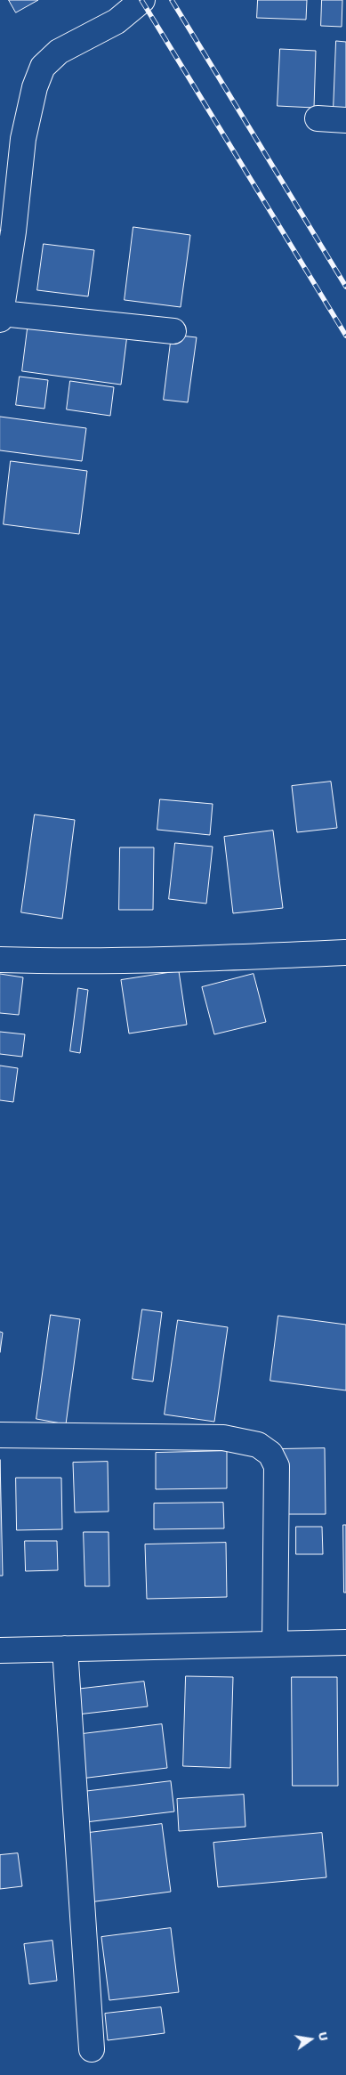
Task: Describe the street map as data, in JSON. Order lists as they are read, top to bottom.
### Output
{
  "north": "right"
}
